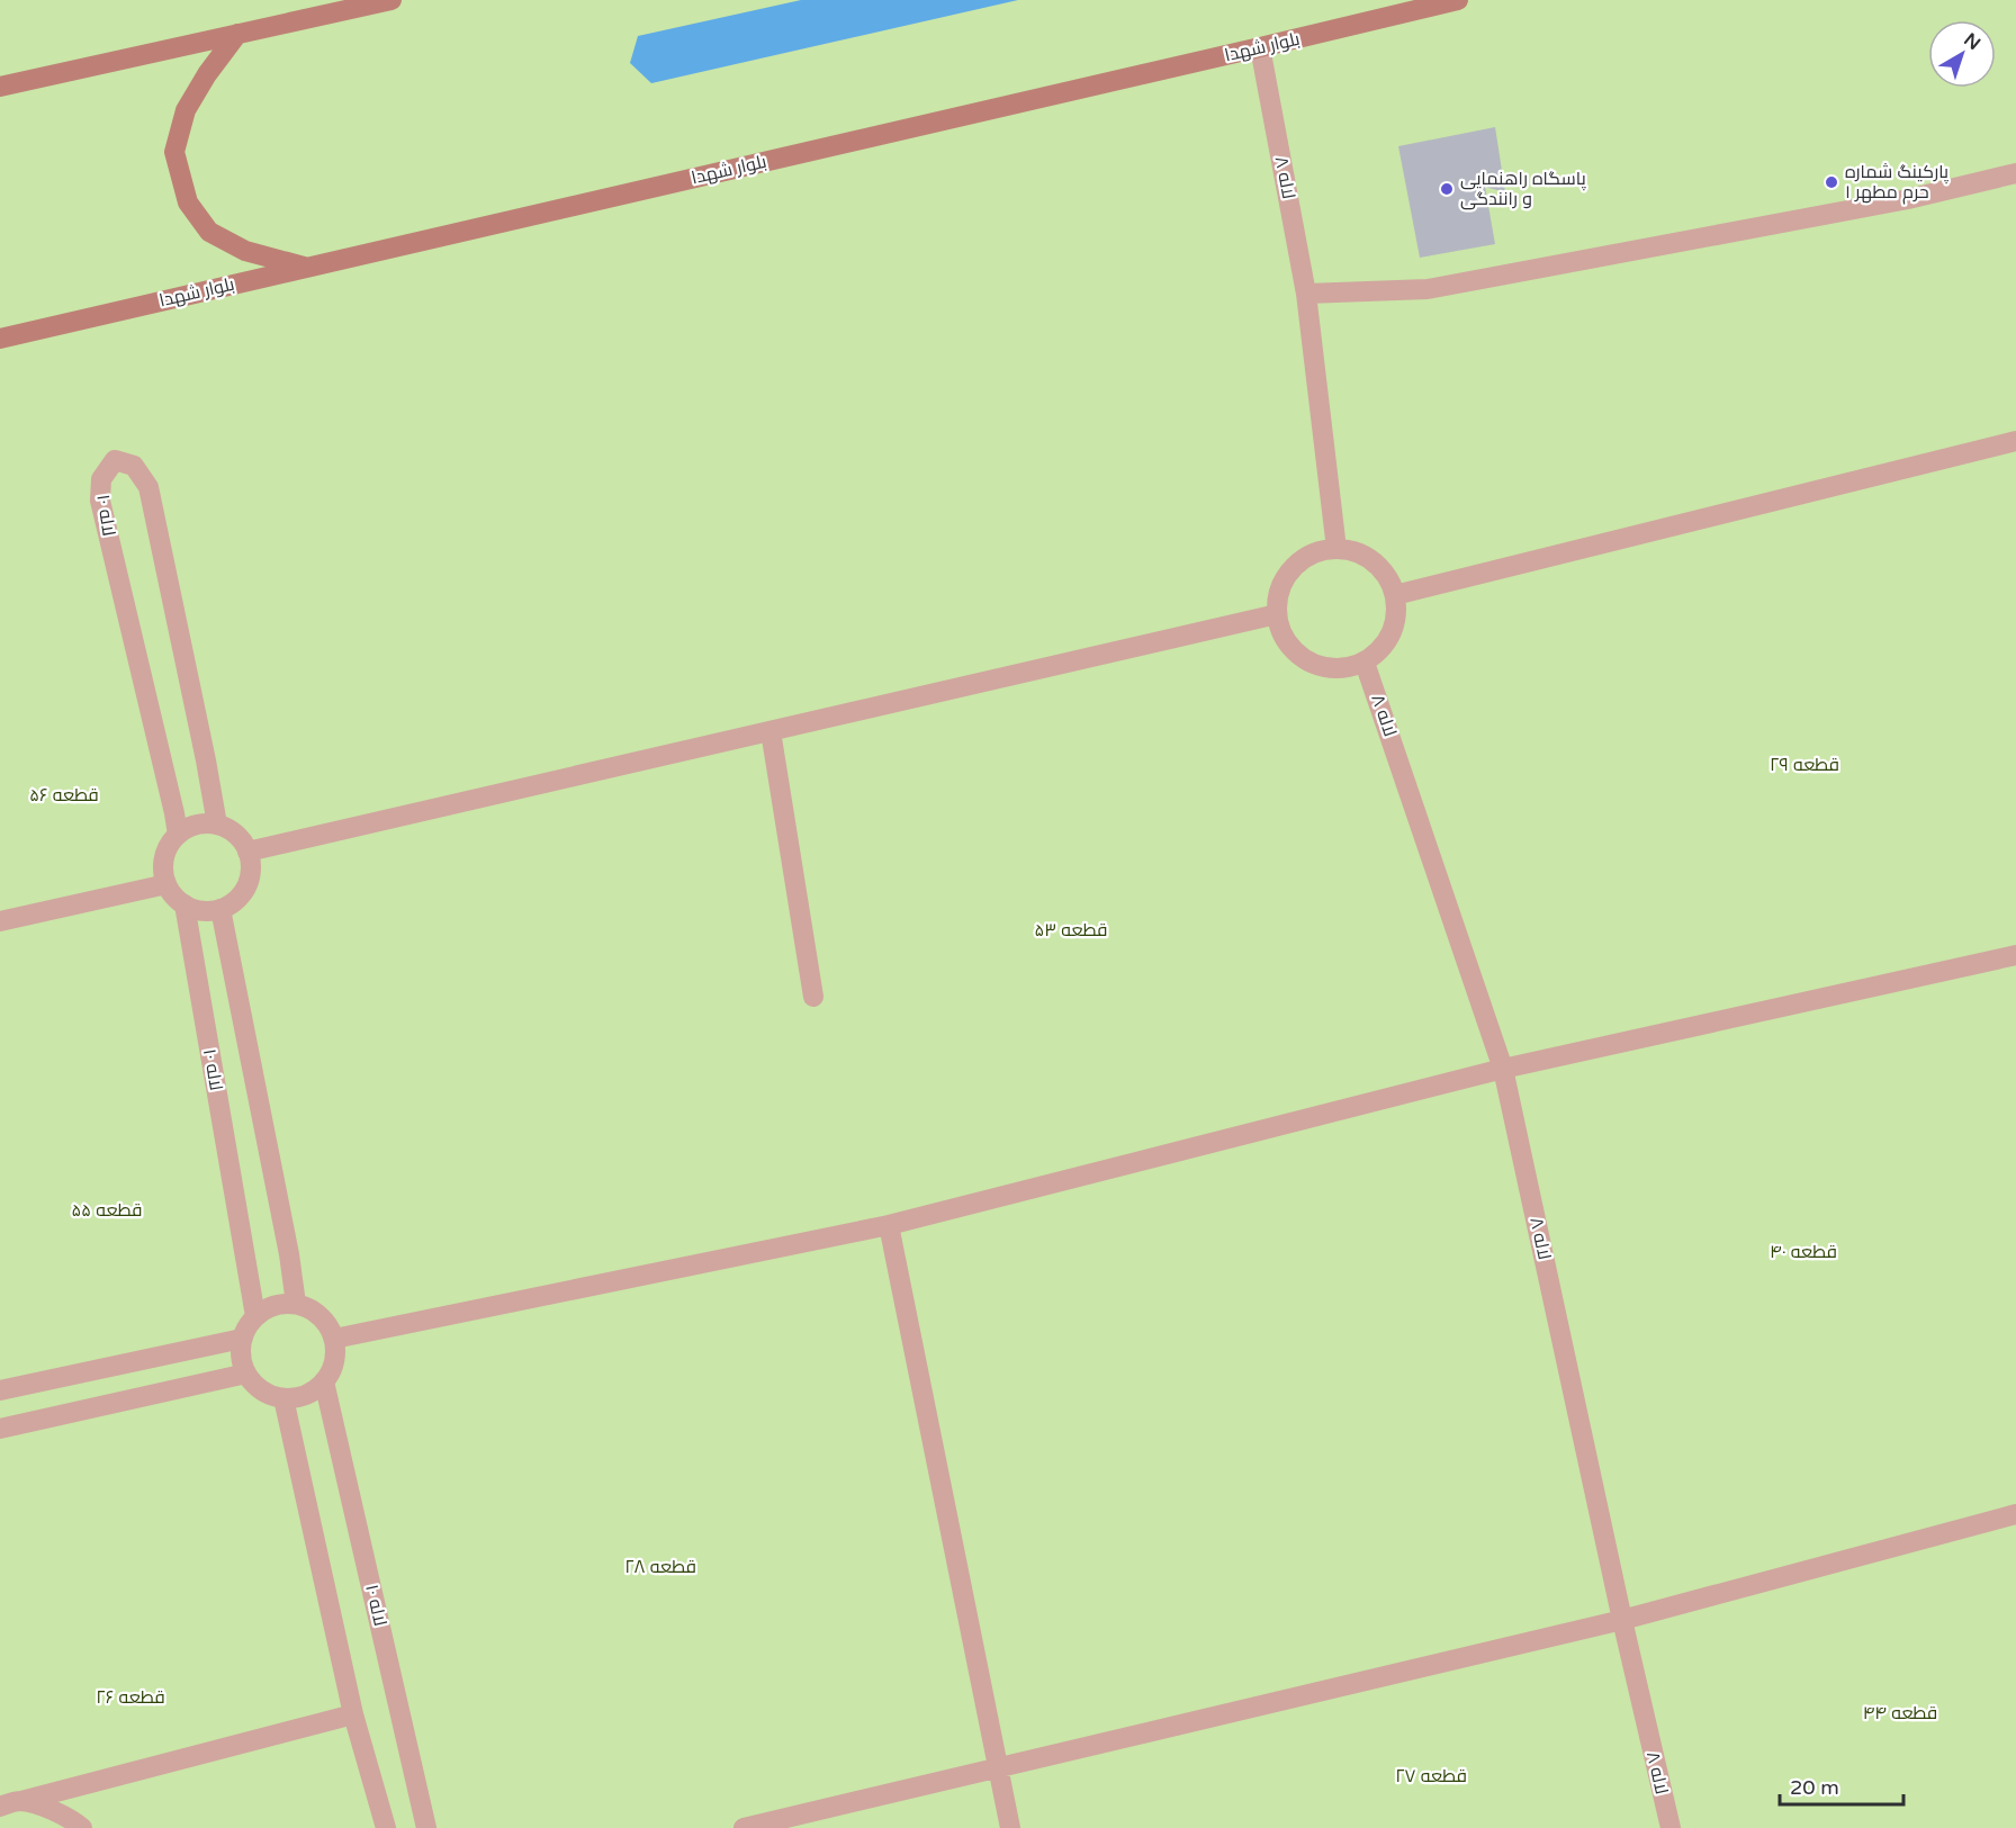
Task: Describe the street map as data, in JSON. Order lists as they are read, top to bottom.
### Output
{
  "streets": {
    "street": ["بلوار شهدا", "لاله ۸", "لاله ۱۰"]
  },
  "crossings": [
    ["بلوار شهدا", "لاله ۸"]
  ],
  "parks": [
    "قطعه ۲۹",
    "قطعه ۵۶",
    "قطعه ۵۳",
    "قطعه ۵۵",
    "قطعه ۴۰",
    "قطعه ۲۸",
    "قطعه ۲۶",
    "قطعه ۴۴",
    "قطعه ۲۷"
  ],
  "places": ["پارکینگ شماره ۱ حرم مطهر", "پاسگاه راهنمایی و رانندگی"],
  "scale_bar": "20 m",
  "north": "top right"
}
